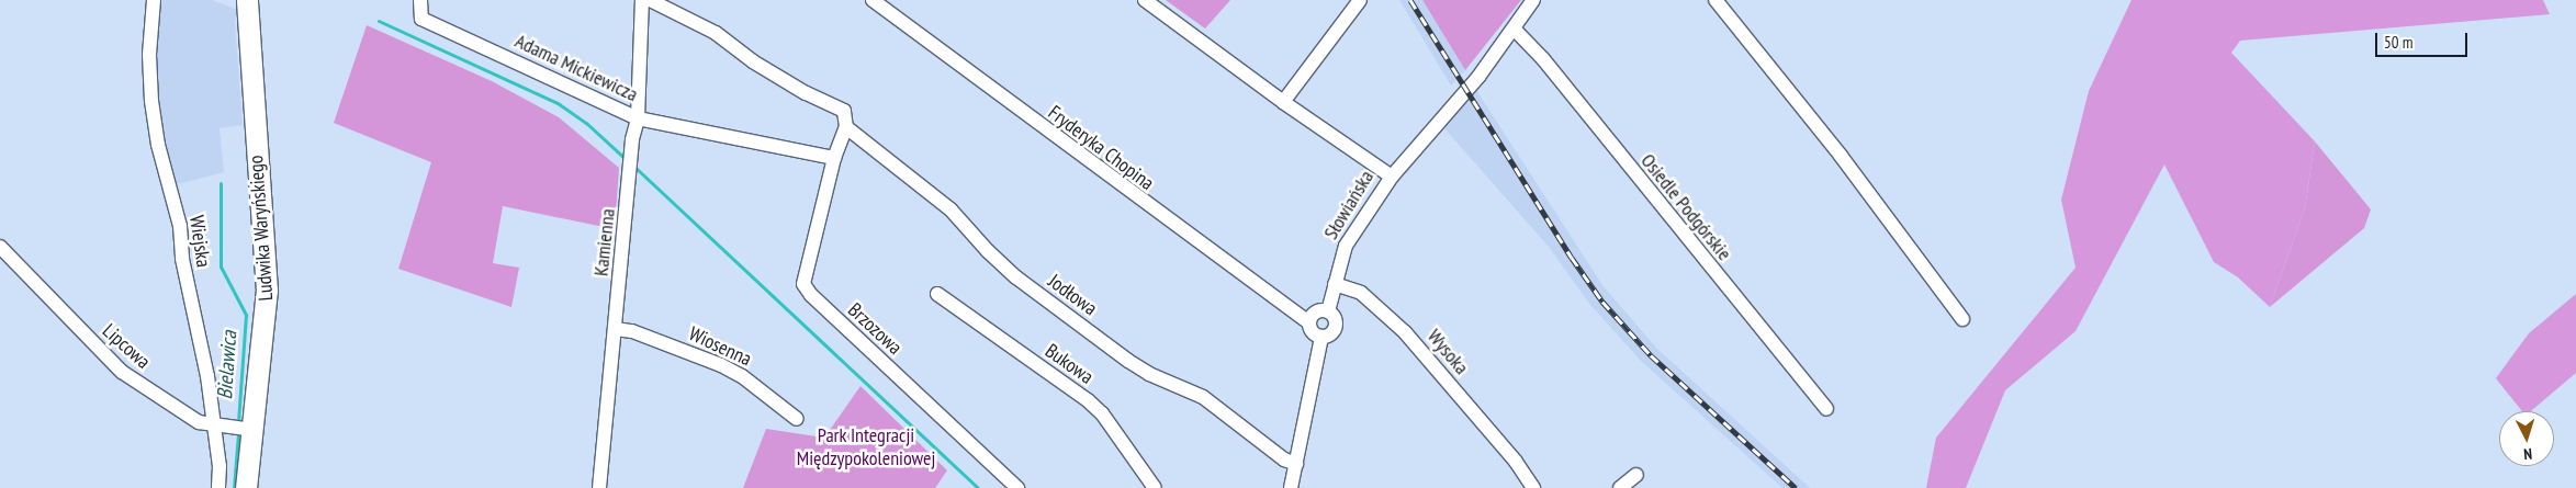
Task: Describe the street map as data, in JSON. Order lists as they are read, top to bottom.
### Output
{
  "streets": {
    "main road": ["Ludwika Waryńskiego"],
    "street": [
      "Adama Mickiewicza",
      "Fryderyka Chopina",
      "Słowiańska",
      "Osiedle Podgórskie",
      "Wiejska",
      "Kamienna",
      "Jodłowa",
      "Brzozowa",
      "Lipcowa",
      "Wiosenna",
      "Wysoka",
      "Bukowa"
    ]
  },
  "crossings": [
    ["Adama Mickiewicza", "Kamienna"],
    ["Adama Mickiewicza", "Brzozowa"],
    ["Słowiańska", "Wysoka"],
    ["Ludwika Waryńskiego", "Lipcowa"],
    ["Wiejska", "Lipcowa"],
    ["Kamienna", "Wiosenna"]
  ],
  "water": ["Bielawica"],
  "parks": ["Park Integracji Międzypokoleniowej"],
  "scale_bar": "50 m",
  "north": "bottom"
}
